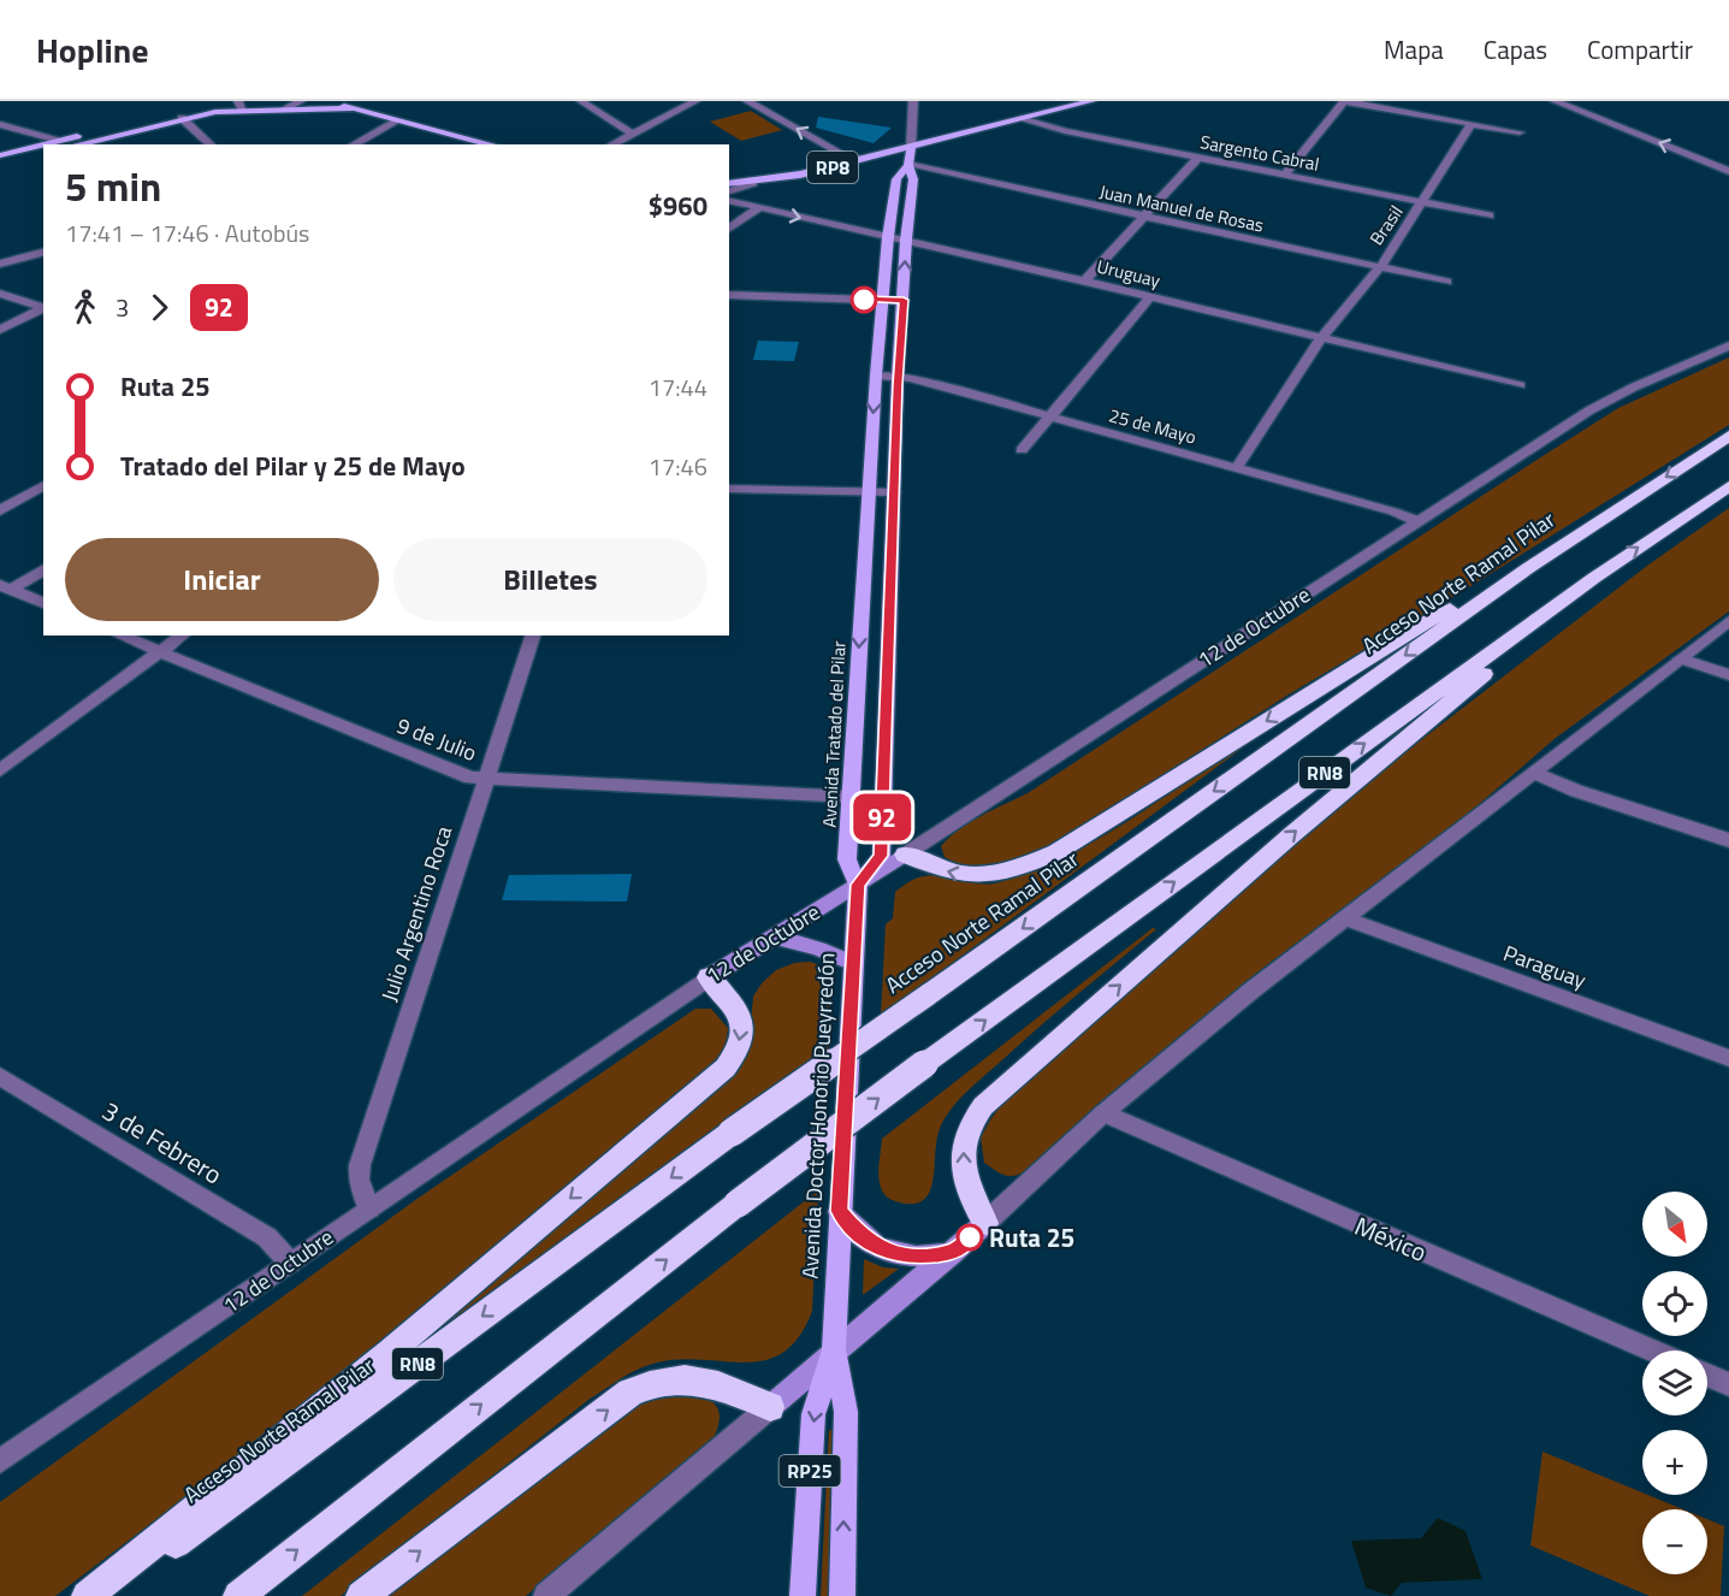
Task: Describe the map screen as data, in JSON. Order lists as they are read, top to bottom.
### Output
{
  "streets": {
    "highway": ["Acceso Norte Ramal Pilar", "RN8"],
    "main road": [
      "RP8",
      "12 de Octubre",
      "Avenida Tratado del Pilar",
      "Avenida Doctor Honorio Pueyrredón",
      "RP25"
    ],
    "street": [
      "Sargento Cabral",
      "Juan Manuel de Rosas",
      "Brasil",
      "Uruguay",
      "25 de Mayo",
      "9 de Julio",
      "Julio Argentino Roca",
      "Paraguay",
      "3 de Febrero",
      "México"
    ]
  },
  "crossings": [
    ["Sargento Cabral", "RP8"],
    ["Sargento Cabral", "Brasil"],
    ["RP8", "Avenida Tratado del Pilar"],
    ["RP8", "RP25"],
    ["Juan Manuel de Rosas", "Brasil"],
    ["Juan Manuel de Rosas", "Avenida Tratado del Pilar"],
    ["Brasil", "Uruguay"],
    ["Brasil", "25 de Mayo"],
    ["Uruguay", "Avenida Tratado del Pilar"],
    ["25 de Mayo", "12 de Octubre"],
    ["25 de Mayo", "Avenida Tratado del Pilar"],
    ["12 de Octubre", "Avenida Tratado del Pilar"],
    ["12 de Octubre", "Julio Argentino Roca"],
    ["12 de Octubre", "Avenida Doctor Honorio Pueyrredón"],
    ["12 de Octubre", "3 de Febrero"],
    ["Avenida Tratado del Pilar", "9 de Julio"],
    ["Avenida Tratado del Pilar", "Avenida Doctor Honorio Pueyrredón"],
    ["Avenida Tratado del Pilar", "RP25"],
    ["9 de Julio", "Julio Argentino Roca"]
  ],
  "places": ["Ruta 25"],
  "lines": ["bus line 92"],
  "north": "bottom right",
  "page": {
    "header": "Hopline",
    "nav": ["Mapa", "Capas", "Compartir"],
    "on_map": "92",
    "heading": ["5 min", "17:41 – 17:46 · Autobús", "$960"],
    "legs": ["3", "92"],
    "list": [
      {
        "name": "Ruta 25",
        "value": "17:44"
      },
      {
        "name": "Tratado del Pilar y 25 de Mayo",
        "value": "17:46"
      }
    ],
    "buttons": ["Iniciar", "Billetes"],
    "map_buttons": ["+", "−"]
  }
}
